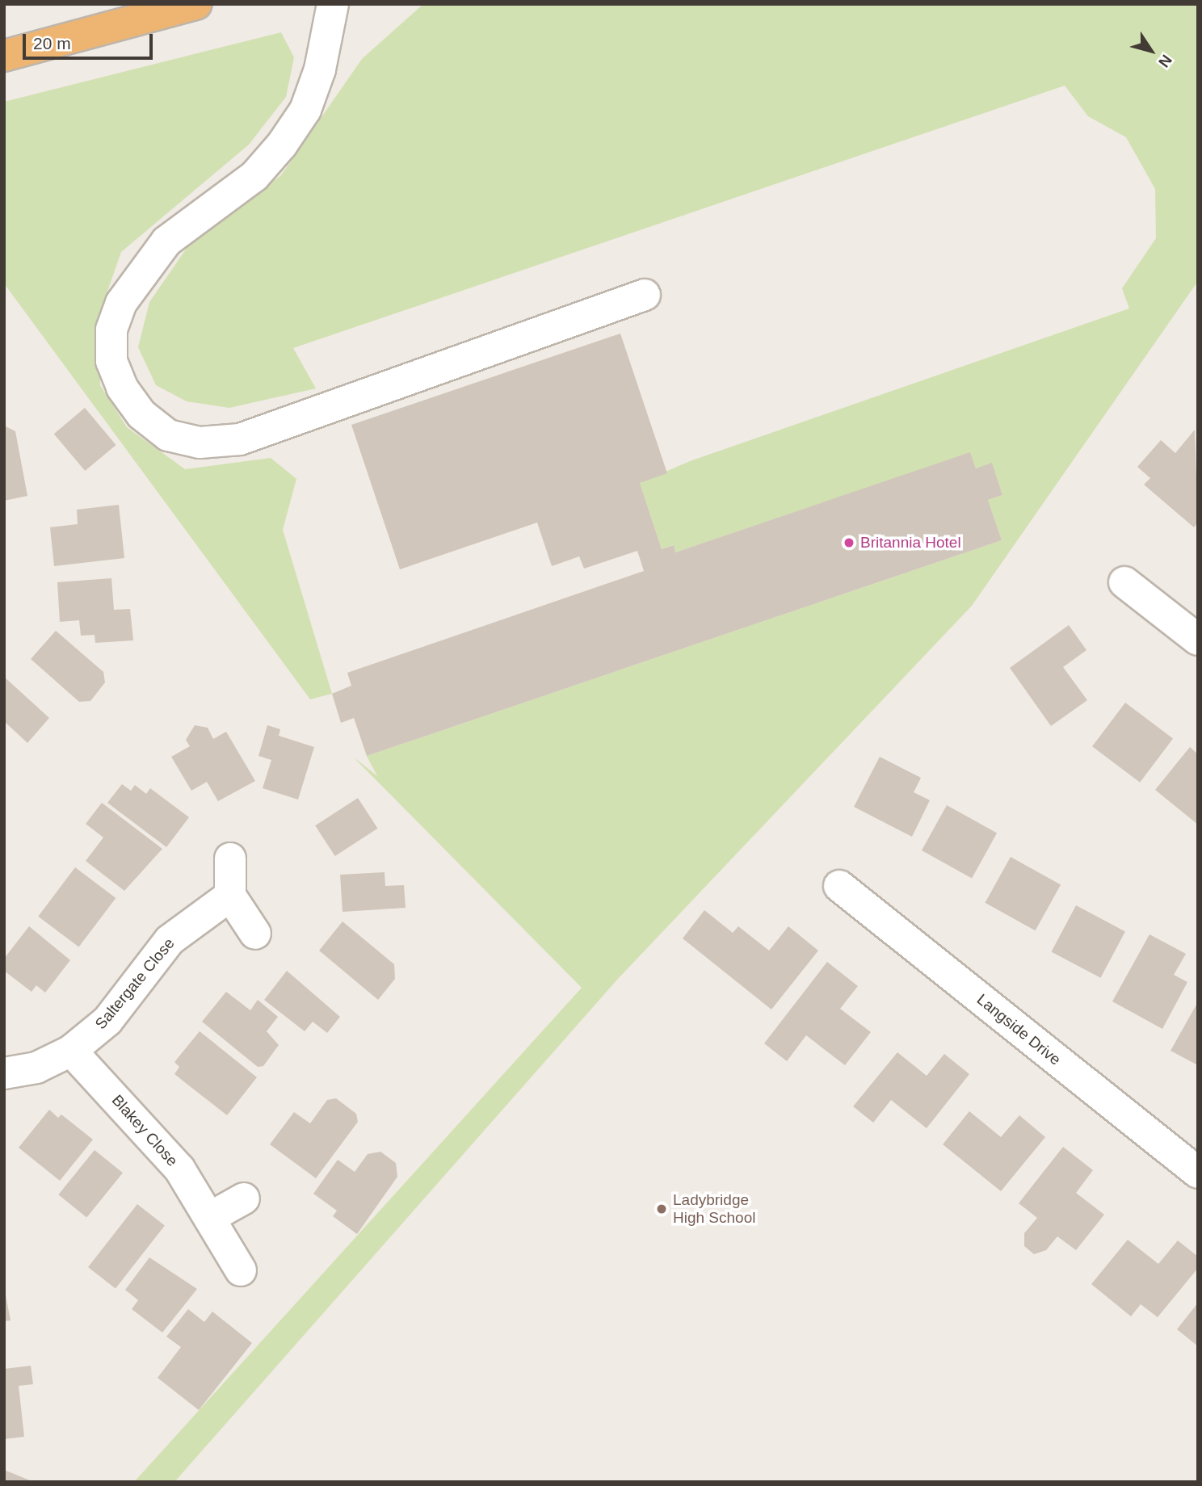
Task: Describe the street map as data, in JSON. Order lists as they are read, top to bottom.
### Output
{
  "streets": {
    "street": ["Saltergate Close", "Langside Drive", "Blakey Close"]
  },
  "crossings": [
    ["Saltergate Close", "Blakey Close"]
  ],
  "places": ["Britannia Hotel", "Ladybridge High School"],
  "scale_bar": "20 m",
  "north": "bottom right"
}
